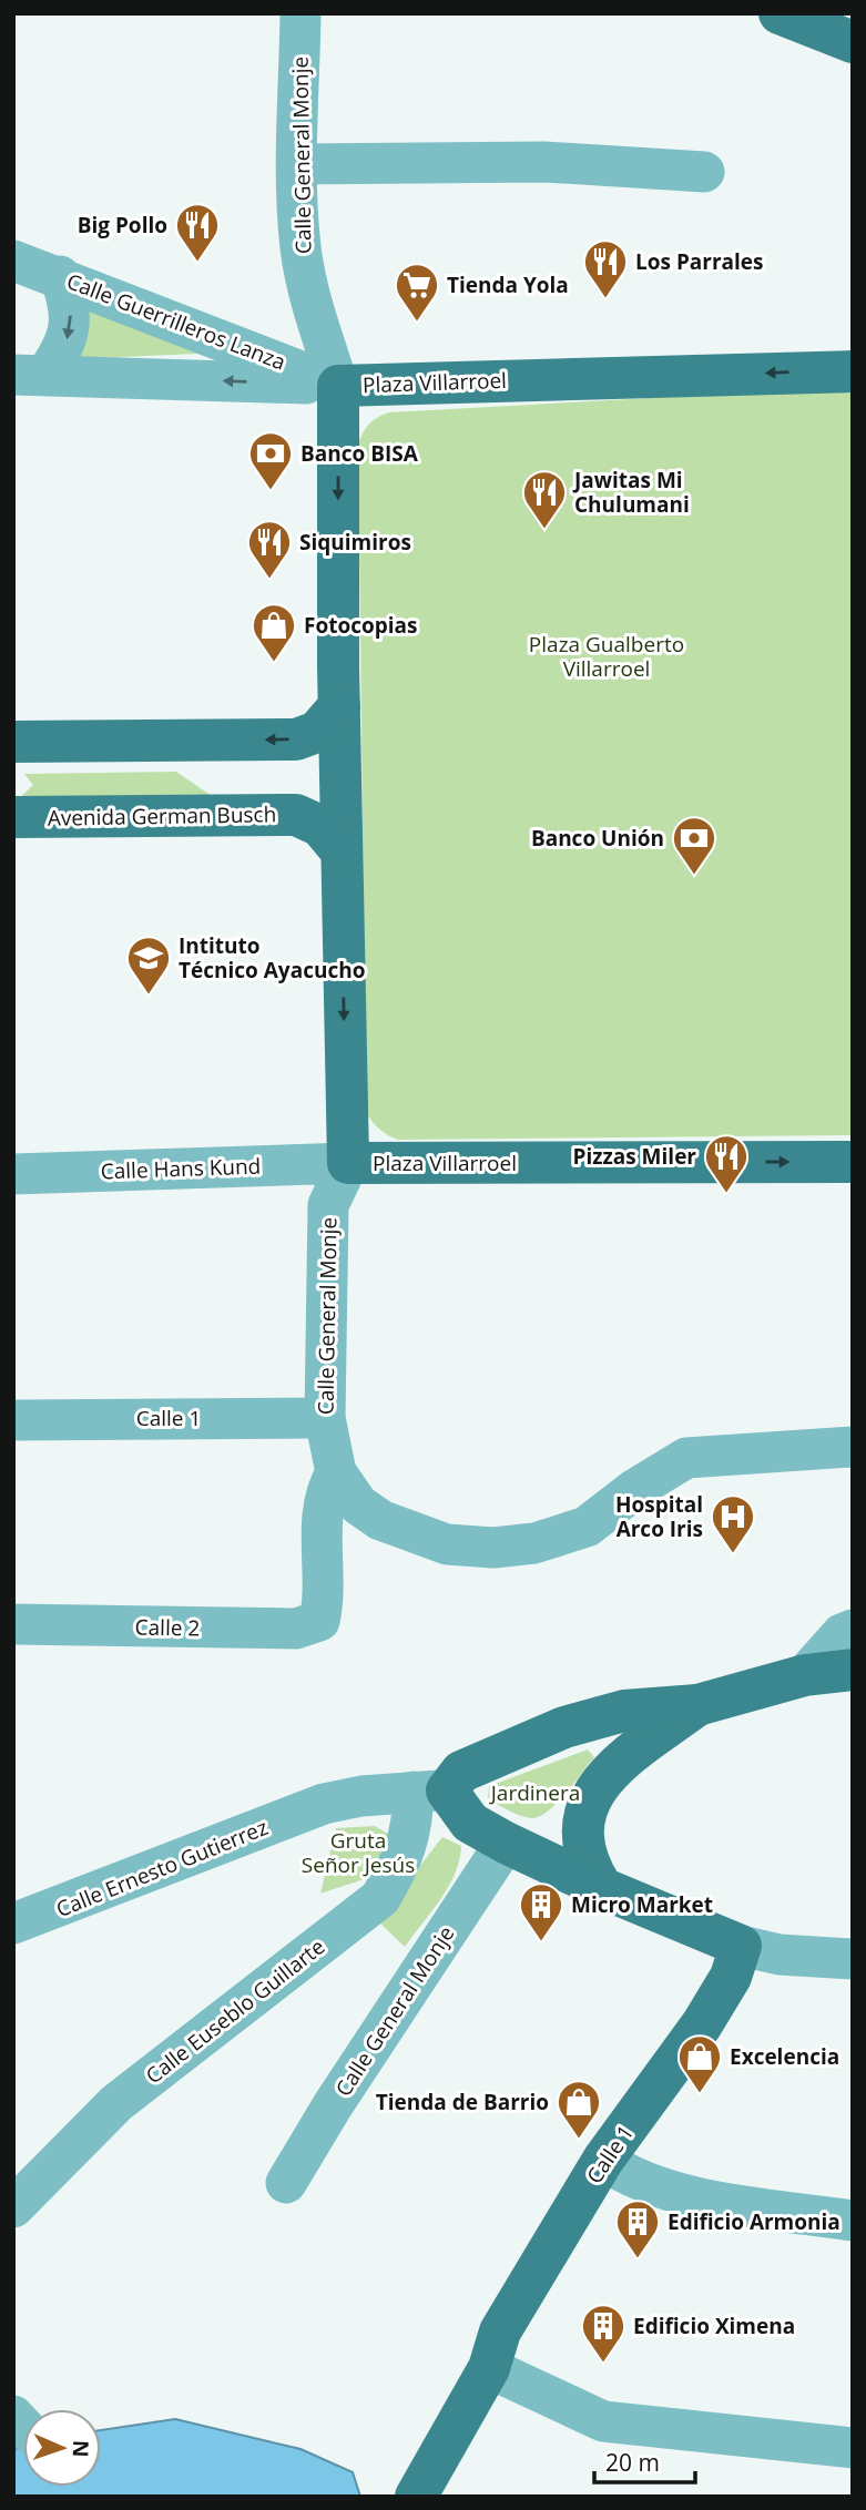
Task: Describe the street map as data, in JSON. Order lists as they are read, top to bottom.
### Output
{
  "streets": {
    "main road": ["Plaza Villarroel", "Avenida German Busch", "Calle 1"],
    "street": [
      "Calle General Monje",
      "Calle Guerrilleros Lanza",
      "Calle Hans Kund",
      "Calle 2",
      "Calle Ernesto Gutierrez",
      "Calle Euseblo Guillarte"
    ]
  },
  "crossings": [
    ["Calle General Monje", "Calle Guerrilleros Lanza"],
    ["Calle General Monje", "Plaza Villarroel"],
    ["Calle General Monje", "Calle Hans Kund"],
    ["Calle General Monje", "Calle 1"],
    ["Calle General Monje", "Calle 2"],
    ["Calle Guerrilleros Lanza", "Plaza Villarroel"],
    ["Plaza Villarroel", "Avenida German Busch"],
    ["Plaza Villarroel", "Calle Hans Kund"],
    ["Calle Ernesto Gutierrez", "Calle Euseblo Guillarte"]
  ],
  "parks": ["Plaza Gualberto Villarroel", "Jardinera", "Gruta Señor Jesús"],
  "places": {
    "restaurant": [
      "Big Pollo",
      "Los Parrales",
      "Jawitas Mi Chulumani",
      "Siquimiros",
      "Pizzas Miler"
    ],
    "supermarket": ["Tienda Yola"],
    "bank": ["Banco BISA", "Banco Unión"],
    "shop": ["Fotocopias", "Excelencia", "Tienda de Barrio"],
    "school or university": ["Intituto Técnico Ayacucho"],
    "hospital": ["Hospital Arco Iris"],
    "building": ["Micro Market", "Edificio Armonia", "Edificio Ximena"]
  },
  "scale_bar": "20 m",
  "north": "right"
}
